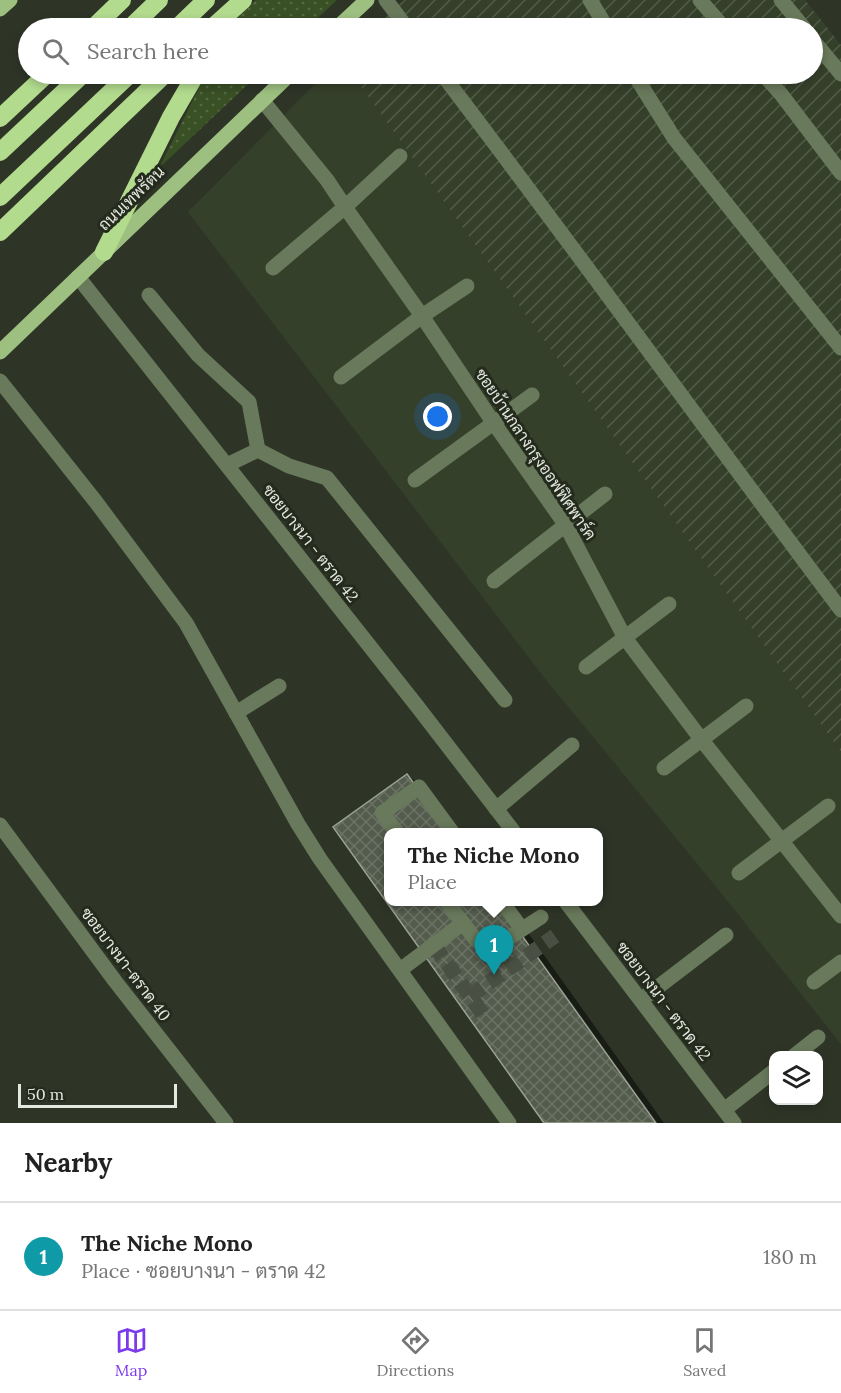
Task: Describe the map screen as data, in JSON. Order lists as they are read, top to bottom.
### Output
{
  "streets": {
    "main road": ["ถนนเทพรัตน"],
    "street": ["ซอยบ้านกลางกรุงออฟฟิศพาร์ค", "ซอยบางนา - ตราด 42", "ซอยบางนา-ตราด 40"]
  },
  "crossings": [
    ["ถนนเทพรัตน", "ซอยบ้านกลางกรุงออฟฟิศพาร์ค"],
    ["ถนนเทพรัตน", "ซอยบางนา - ตราด 42"]
  ],
  "scale_bar": "50 m",
  "page": {
    "search": "Search here",
    "popup": ["The Niche Mono", "Place"],
    "pins": "1",
    "scale": "50 m",
    "heading": "Nearby",
    "list": [
      {
        "mark": "1",
        "name": "The Niche Mono",
        "note": "Place · ซอยบางนา - ตราด 42",
        "value": "180 m"
      }
    ],
    "nav": ["Map", "Directions", "Saved"]
  }
}
